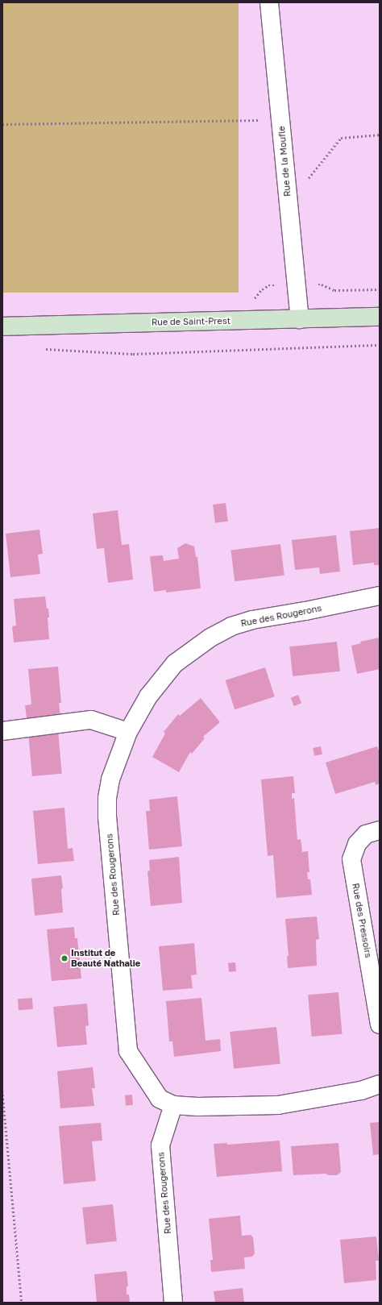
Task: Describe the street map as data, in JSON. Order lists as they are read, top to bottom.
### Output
{
  "streets": {
    "main road": ["Rue de Saint-Prest"],
    "street": ["Rue de la Moufle", "Rue des Rougerons", "Rue des Pressoirs"]
  },
  "crossings": [
    ["Rue de la Moufle", "Rue de Saint-Prest"]
  ],
  "places": ["Institut de Beauté Nathalie"]
}
